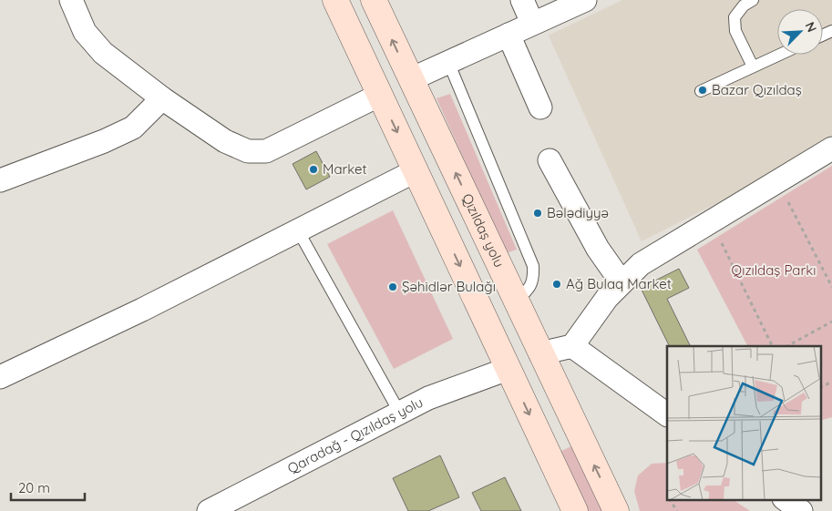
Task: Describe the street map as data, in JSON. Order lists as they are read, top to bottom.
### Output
{
  "streets": {
    "main road": ["Qızıldaş yolu"],
    "street": ["Qaradağ - Qızıldaş yolu"]
  },
  "parks": ["Qızıldaş Parkı"],
  "places": [
    "Bazar Qızıldaş",
    "Market",
    "Bələdiyyə",
    "Ağ Bulaq Market",
    "Şəhidlər Bulağı"
  ],
  "scale_bar": "20 m",
  "north": "top right"
}
